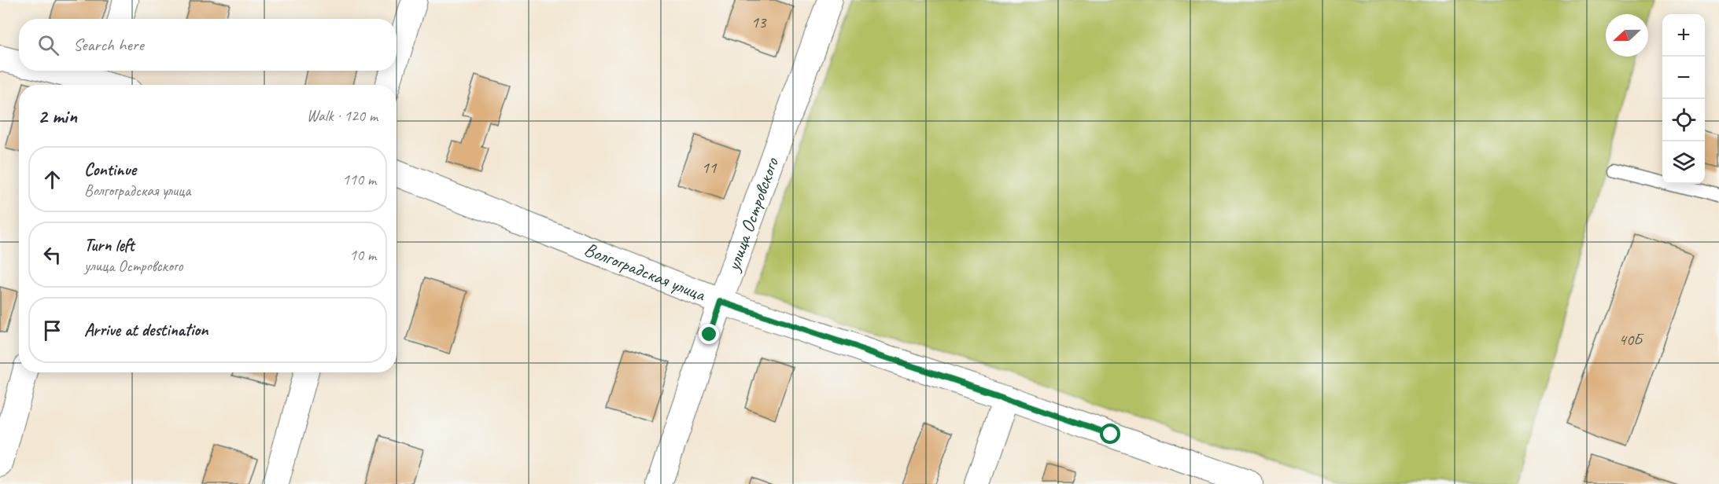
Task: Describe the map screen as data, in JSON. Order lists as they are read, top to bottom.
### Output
{
  "streets": {
    "street": ["улица Островского", "Волгоградская улица"]
  },
  "crossings": [
    ["улица Островского", "Волгоградская улица"]
  ],
  "house_numbers": ["13", "11", "40Б"],
  "north": "left",
  "page": {
    "map_buttons": ["+", "−"],
    "search": "Search here",
    "heading": ["2 min", "Walk · 120 m"],
    "list": [
      ["Continue", "Волгоградская улица", "110 m"],
      ["Turn left", "улица Островского", "10 m"],
      "Arrive at destination"
    ]
  }
}
